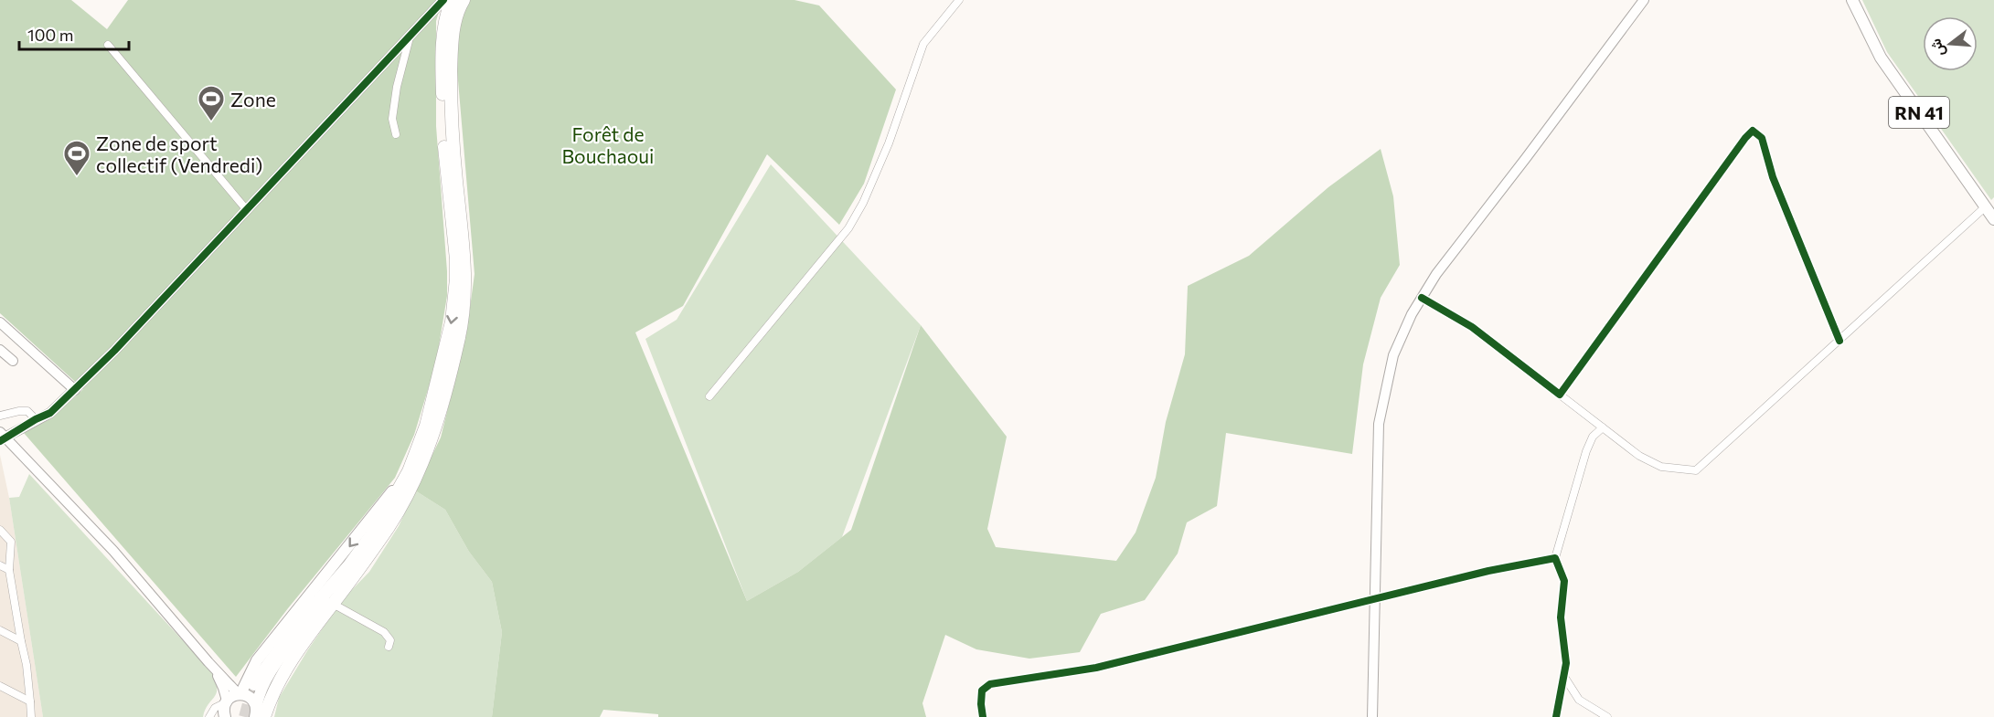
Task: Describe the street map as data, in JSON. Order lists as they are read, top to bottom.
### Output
{
  "streets": {
    "main road": ["RN 41"]
  },
  "parks": ["Forêt de Bouchaoui"],
  "places": {
    "sports": ["Zone", "Zone de sport collectif (Vendredi)"]
  },
  "scale_bar": "100 m",
  "north": "left"
}
